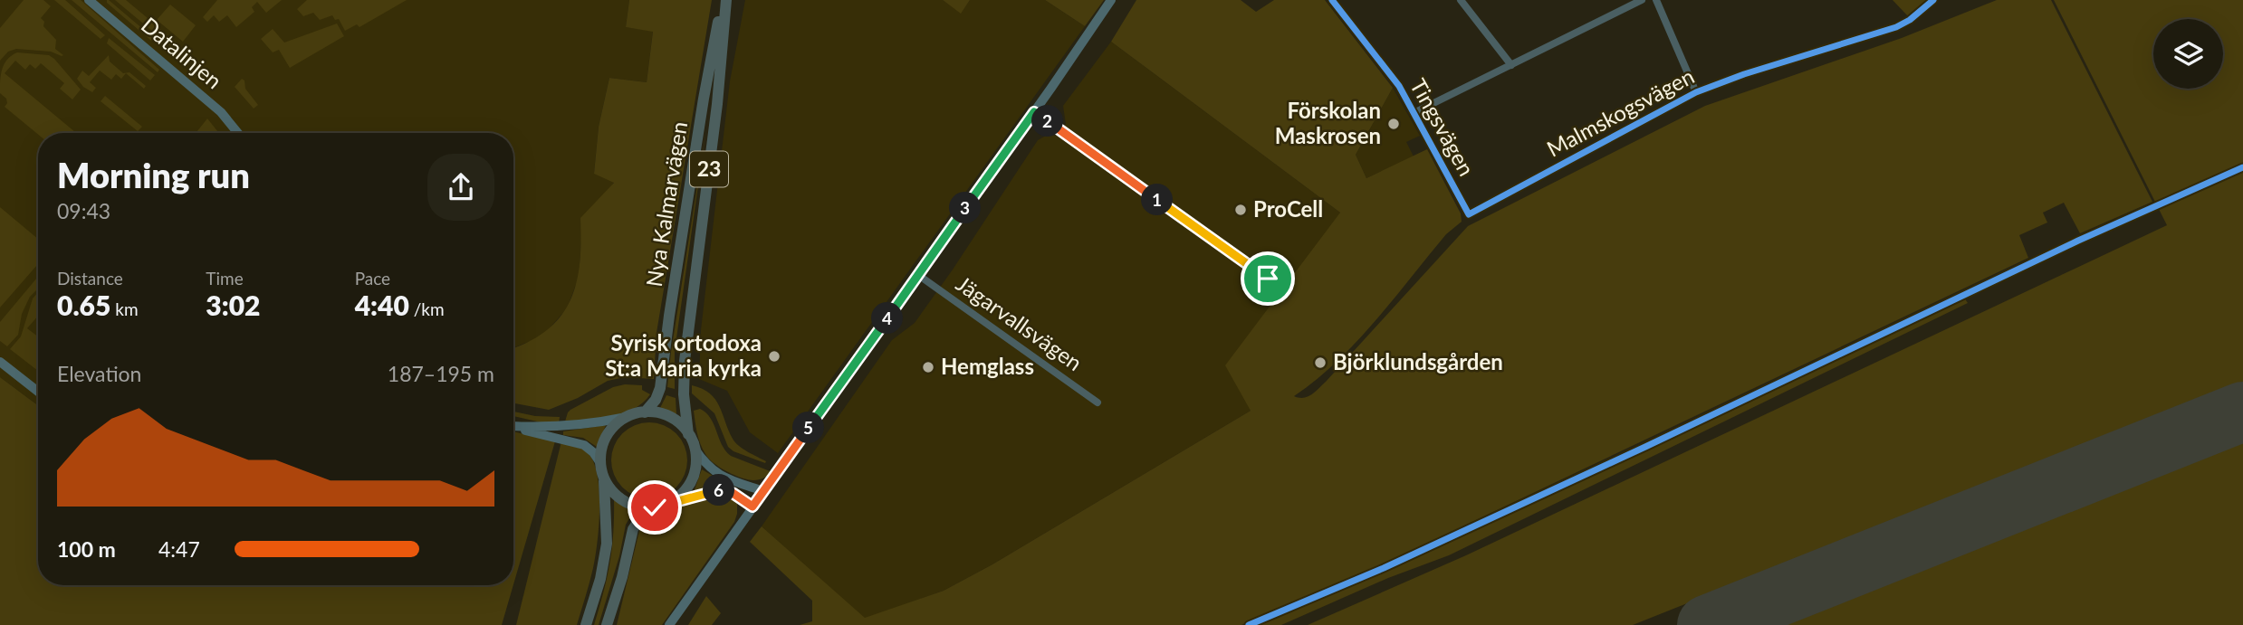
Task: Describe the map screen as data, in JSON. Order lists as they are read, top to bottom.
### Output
{
  "streets": {
    "main road": ["23", "Nya Kalmarvägen"],
    "street": [
      "Datalinjen",
      "Malmskogsvägen",
      "Tingsvägen",
      "Jägarvallsvägen"
    ]
  },
  "crossings": [
    ["Malmskogsvägen", "Tingsvägen"],
    ["23", "Nya Kalmarvägen"]
  ],
  "places": [
    "Förskolan Maskrosen",
    "ProCell",
    "Syrisk ortodoxa St:a Maria kyrka",
    "Björklundsgården",
    "Hemglass"
  ],
  "page": {
    "pins": [
      "2",
      "1",
      "3",
      "4",
      "5",
      "6"
    ],
    "heading": ["Morning run", "09:43"],
    "stats": [
      ["Distance", "0.65 km"],
      ["Time", "3:02"],
      ["Pace", "4:40 /km"]
    ],
    "chart": ["Elevation", "187–195 m"],
    "list": [
      {
        "name": "100 m",
        "note": "4:47"
      }
    ]
  }
}
